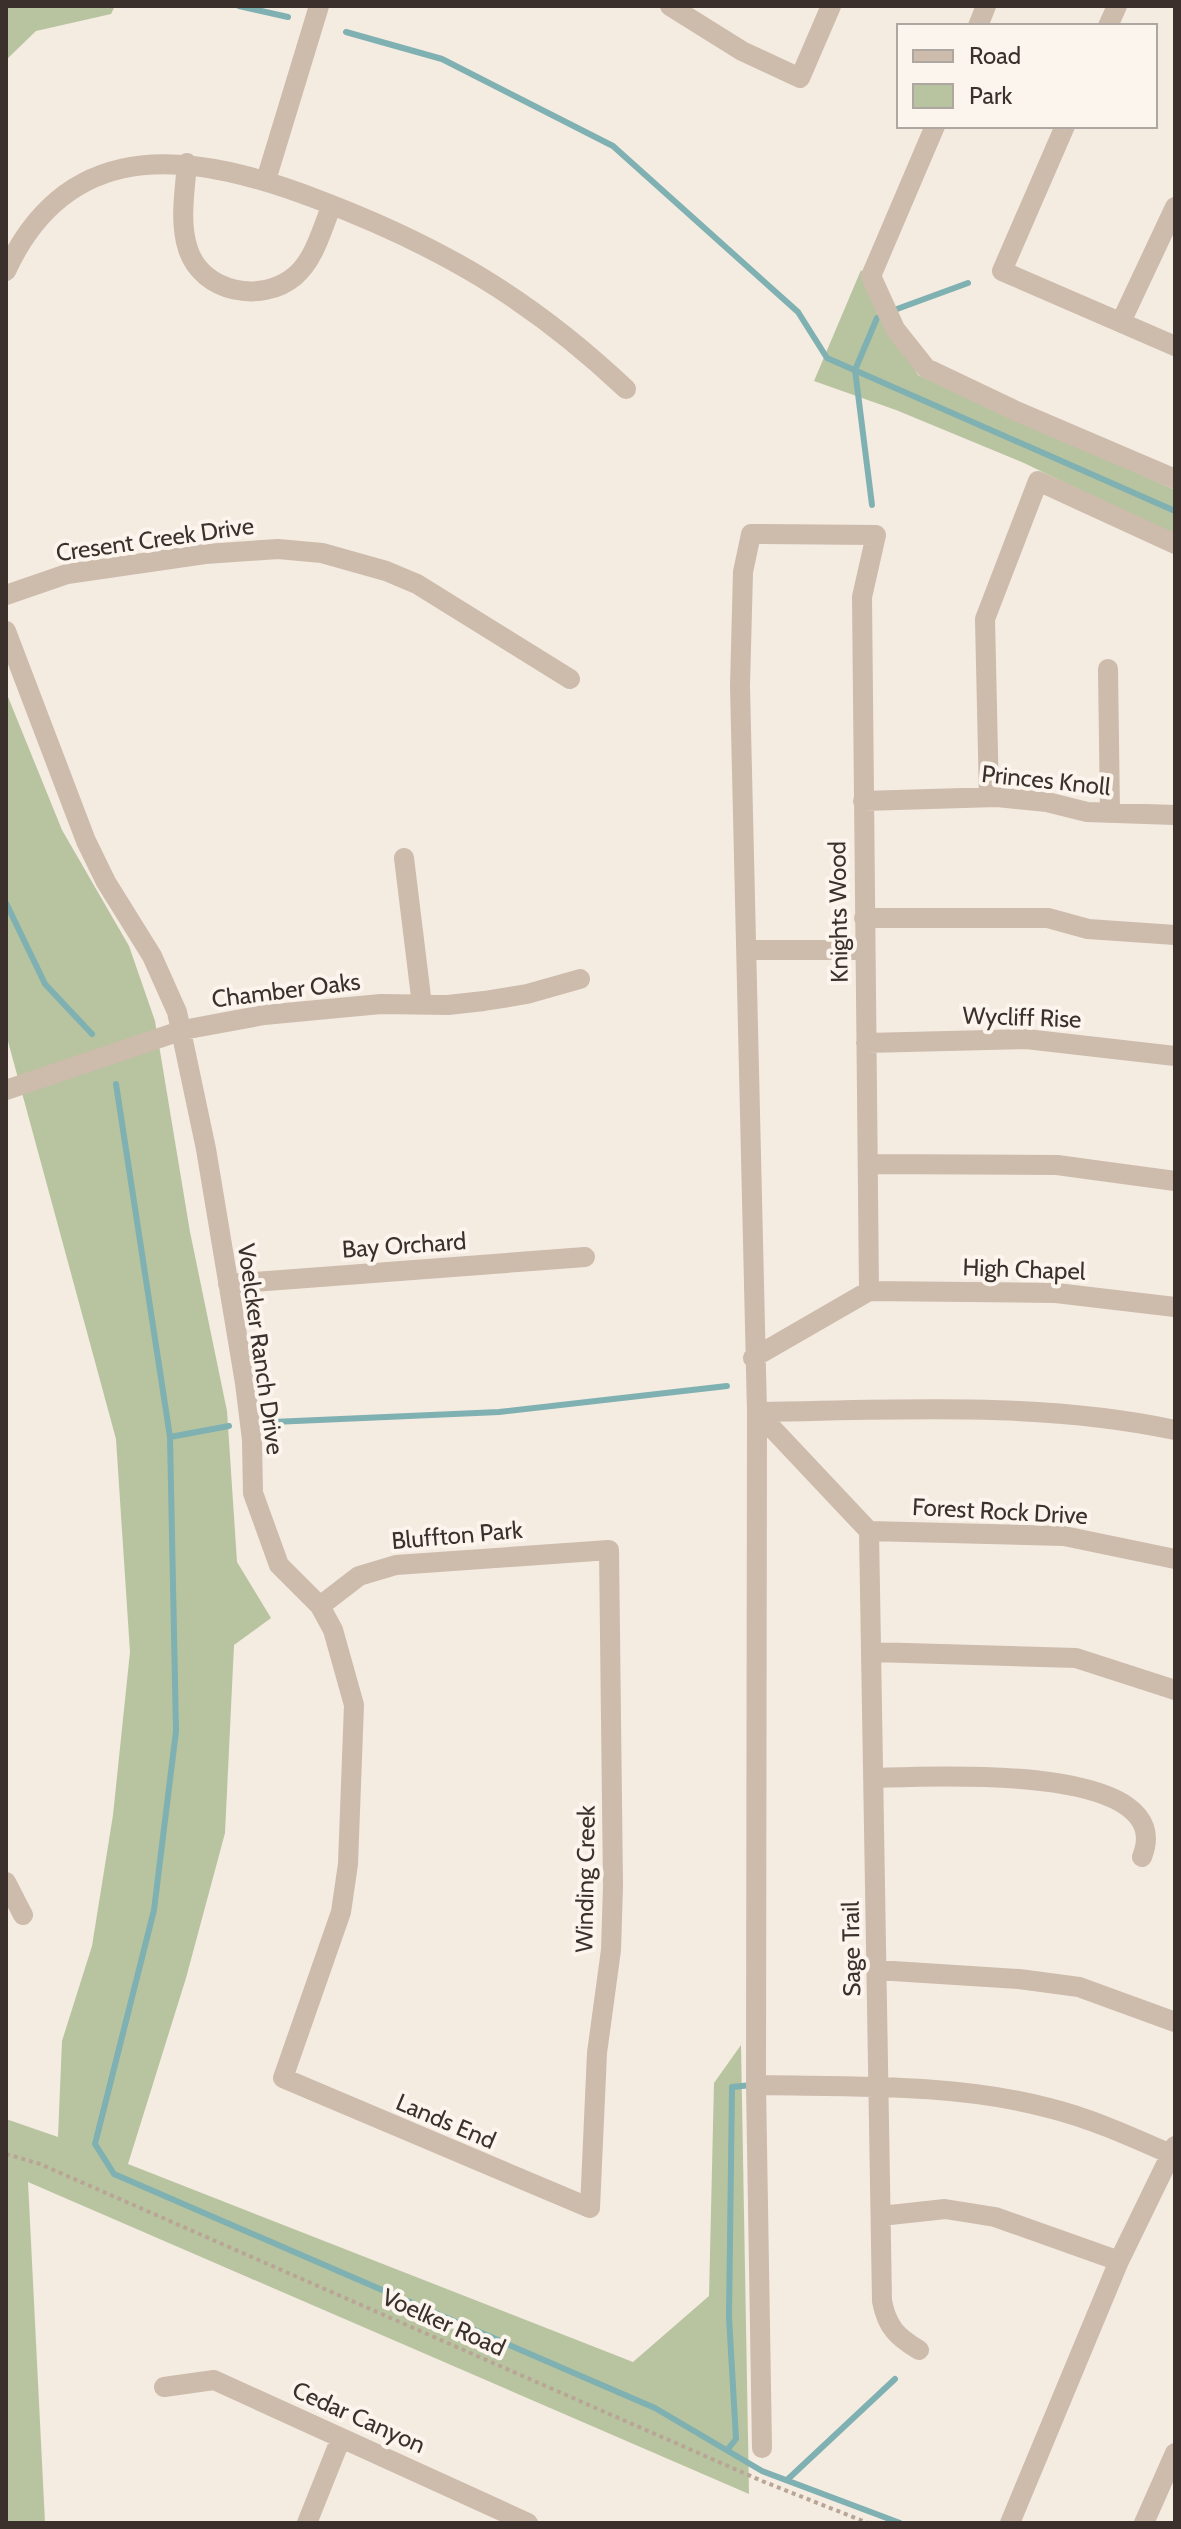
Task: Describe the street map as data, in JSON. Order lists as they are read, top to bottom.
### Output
{
  "streets": {
    "street": [
      "Cresent Creek Drive",
      "Princes Knoll",
      "Knights Wood",
      "Chamber Oaks",
      "Wycliff Rise",
      "Bay Orchard",
      "High Chapel",
      "Voelcker Ranch Drive",
      "Forest Rock Drive",
      "Bluffton Park",
      "Winding Creek",
      "Sage Trail",
      "Lands End",
      "Cedar Canyon"
    ],
    "path": ["Voelker Road"]
  },
  "crossings": [
    ["Princes Knoll", "Knights Wood"],
    ["Knights Wood", "Wycliff Rise"],
    ["Knights Wood", "High Chapel"],
    ["Chamber Oaks", "Voelcker Ranch Drive"],
    ["Bay Orchard", "Voelcker Ranch Drive"],
    ["Voelcker Ranch Drive", "Bluffton Park"],
    ["Voelcker Ranch Drive", "Lands End"],
    ["Forest Rock Drive", "Sage Trail"],
    ["Bluffton Park", "Winding Creek"],
    ["Winding Creek", "Lands End"]
  ],
  "legend": ["Road", "Park"]
}
